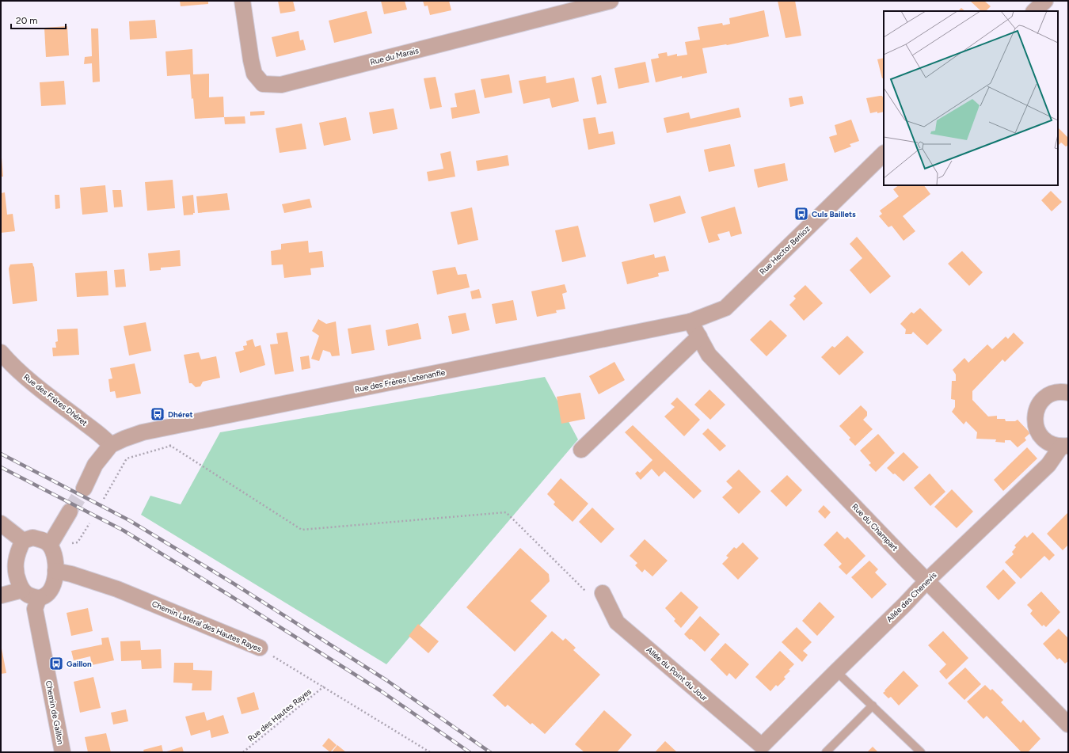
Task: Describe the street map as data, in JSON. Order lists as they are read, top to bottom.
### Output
{
  "streets": {
    "street": [
      "Rue du Marais",
      "Rue Hector Berlioz",
      "Rue des Frères Letenanfle",
      "Rue des Frères Dhéret",
      "Rue du Champart",
      "Allée des Chenevis",
      "Chemin Latéral des Hautes Rayes",
      "Allée du Point du Jour",
      "Chemin de Gaillon"
    ],
    "path": ["Rue des Hautes Rayes"]
  },
  "crossings": [
    ["Rue Hector Berlioz", "Rue des Frères Letenanfle"],
    ["Rue Hector Berlioz", "Rue du Champart"],
    ["Rue des Frères Letenanfle", "Rue des Frères Dhéret"],
    ["Rue des Frères Letenanfle", "Rue du Champart"],
    ["Rue du Champart", "Allée des Chenevis"],
    ["Allée des Chenevis", "Allée du Point du Jour"],
    ["Chemin Latéral des Hautes Rayes", "Chemin de Gaillon"],
    ["Chemin Latéral des Hautes Rayes", "Rue des Hautes Rayes"]
  ],
  "places": {
    "bus stop": ["Culs Baillets", "Dhéret", "Gaillon"]
  },
  "scale_bar": "20 m"
}
